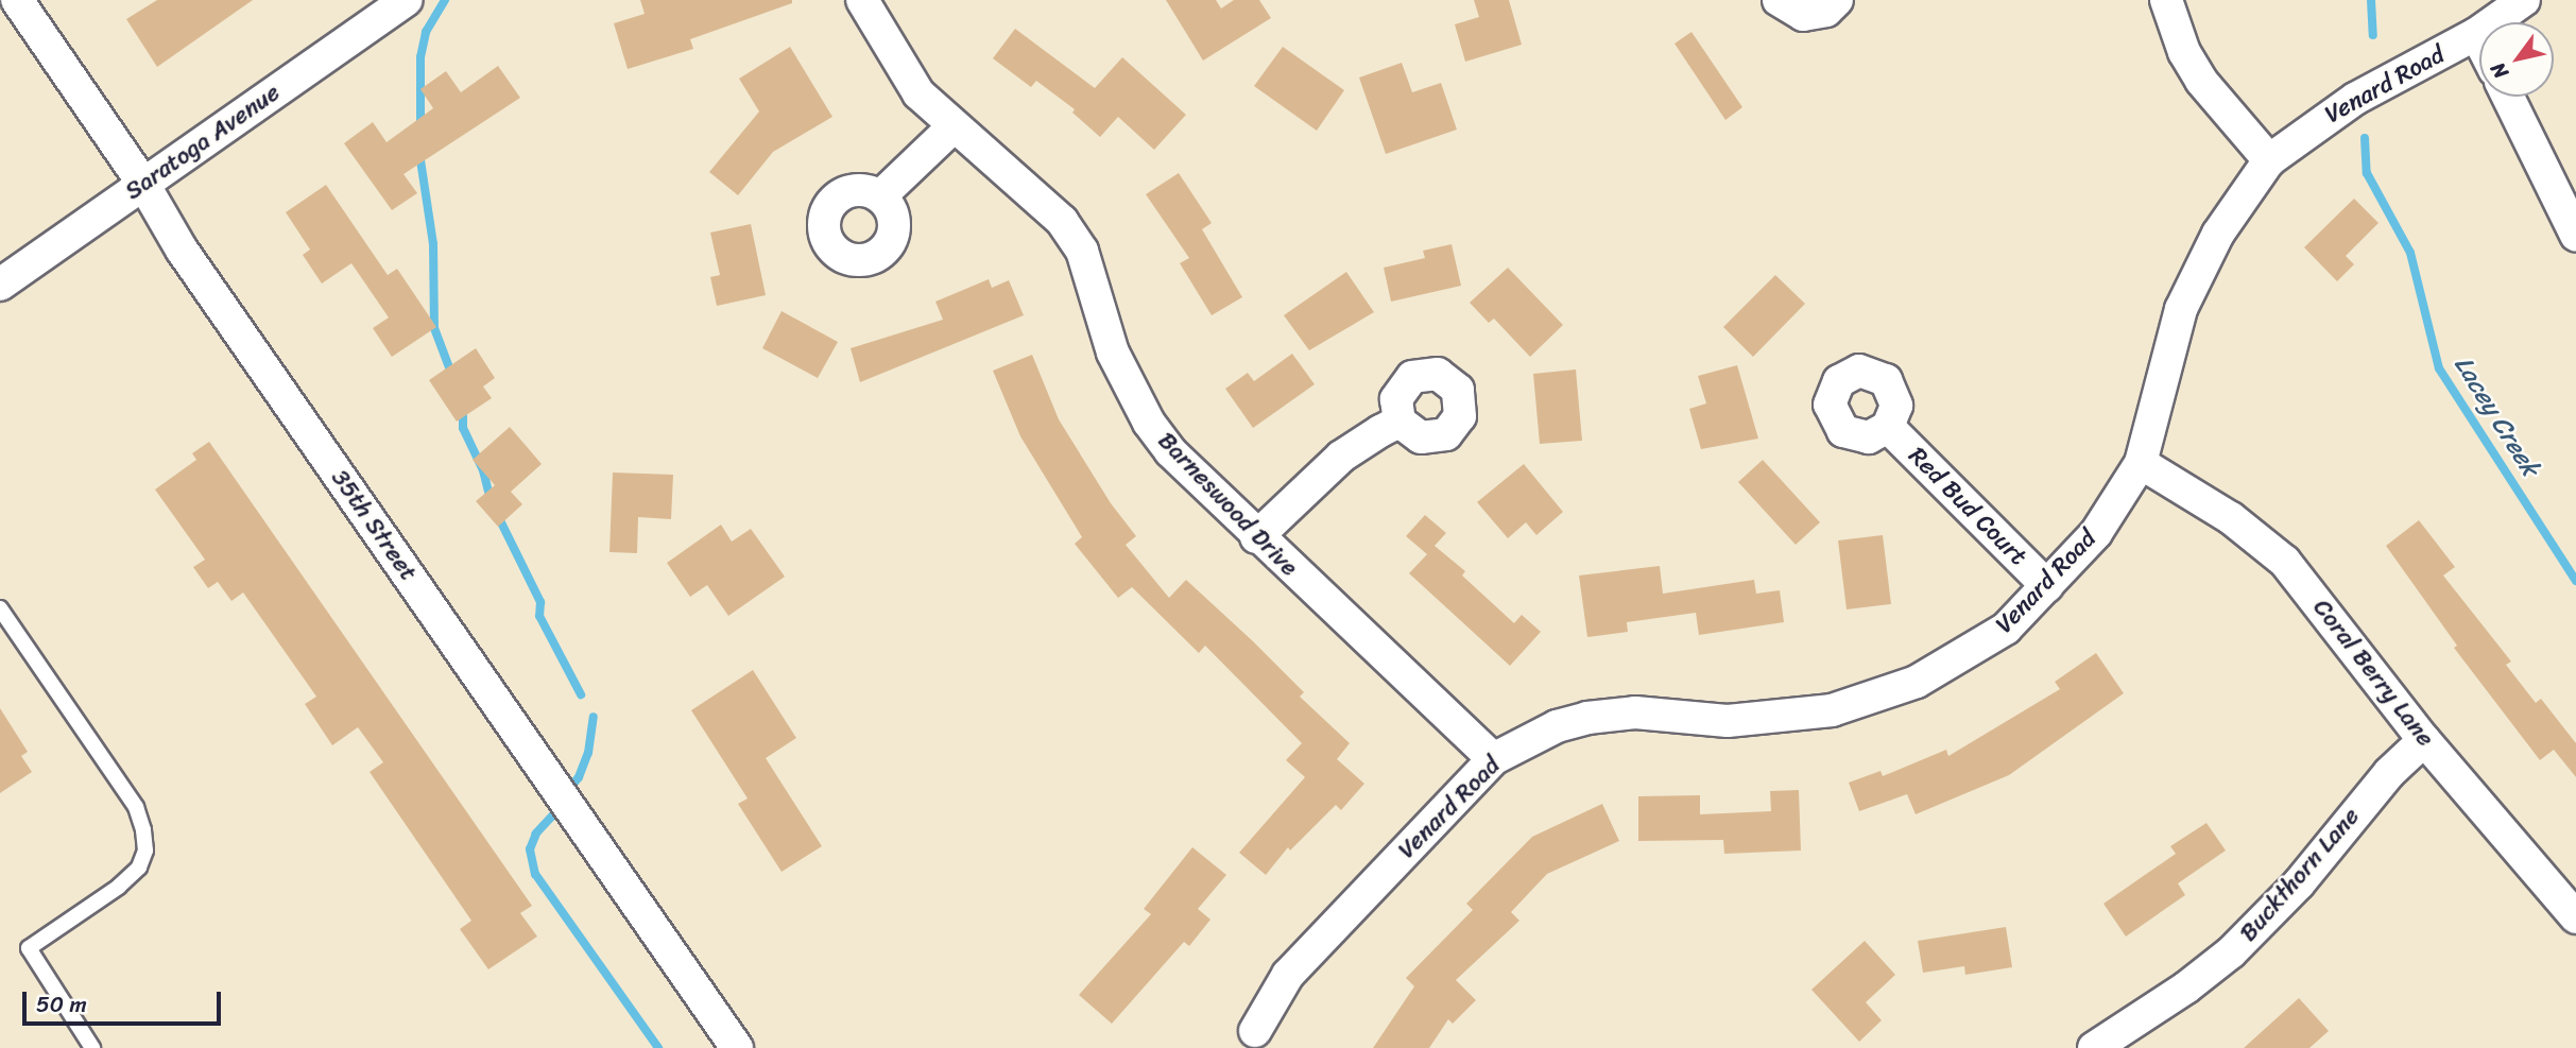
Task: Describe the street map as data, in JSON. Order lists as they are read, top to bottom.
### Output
{
  "streets": {
    "street": [
      "Venard Road",
      "Saratoga Avenue",
      "Barneswood Drive",
      "Red Bud Court",
      "35th Street",
      "Coral Berry Lane",
      "Buckthorn Lane"
    ]
  },
  "crossings": [
    ["Venard Road", "Barneswood Drive"],
    ["Venard Road", "Red Bud Court"],
    ["Venard Road", "Coral Berry Lane"],
    ["Saratoga Avenue", "35th Street"],
    ["Coral Berry Lane", "Buckthorn Lane"]
  ],
  "water": ["Lacey Creek"],
  "scale_bar": "50 m",
  "north": "bottom left"
}
